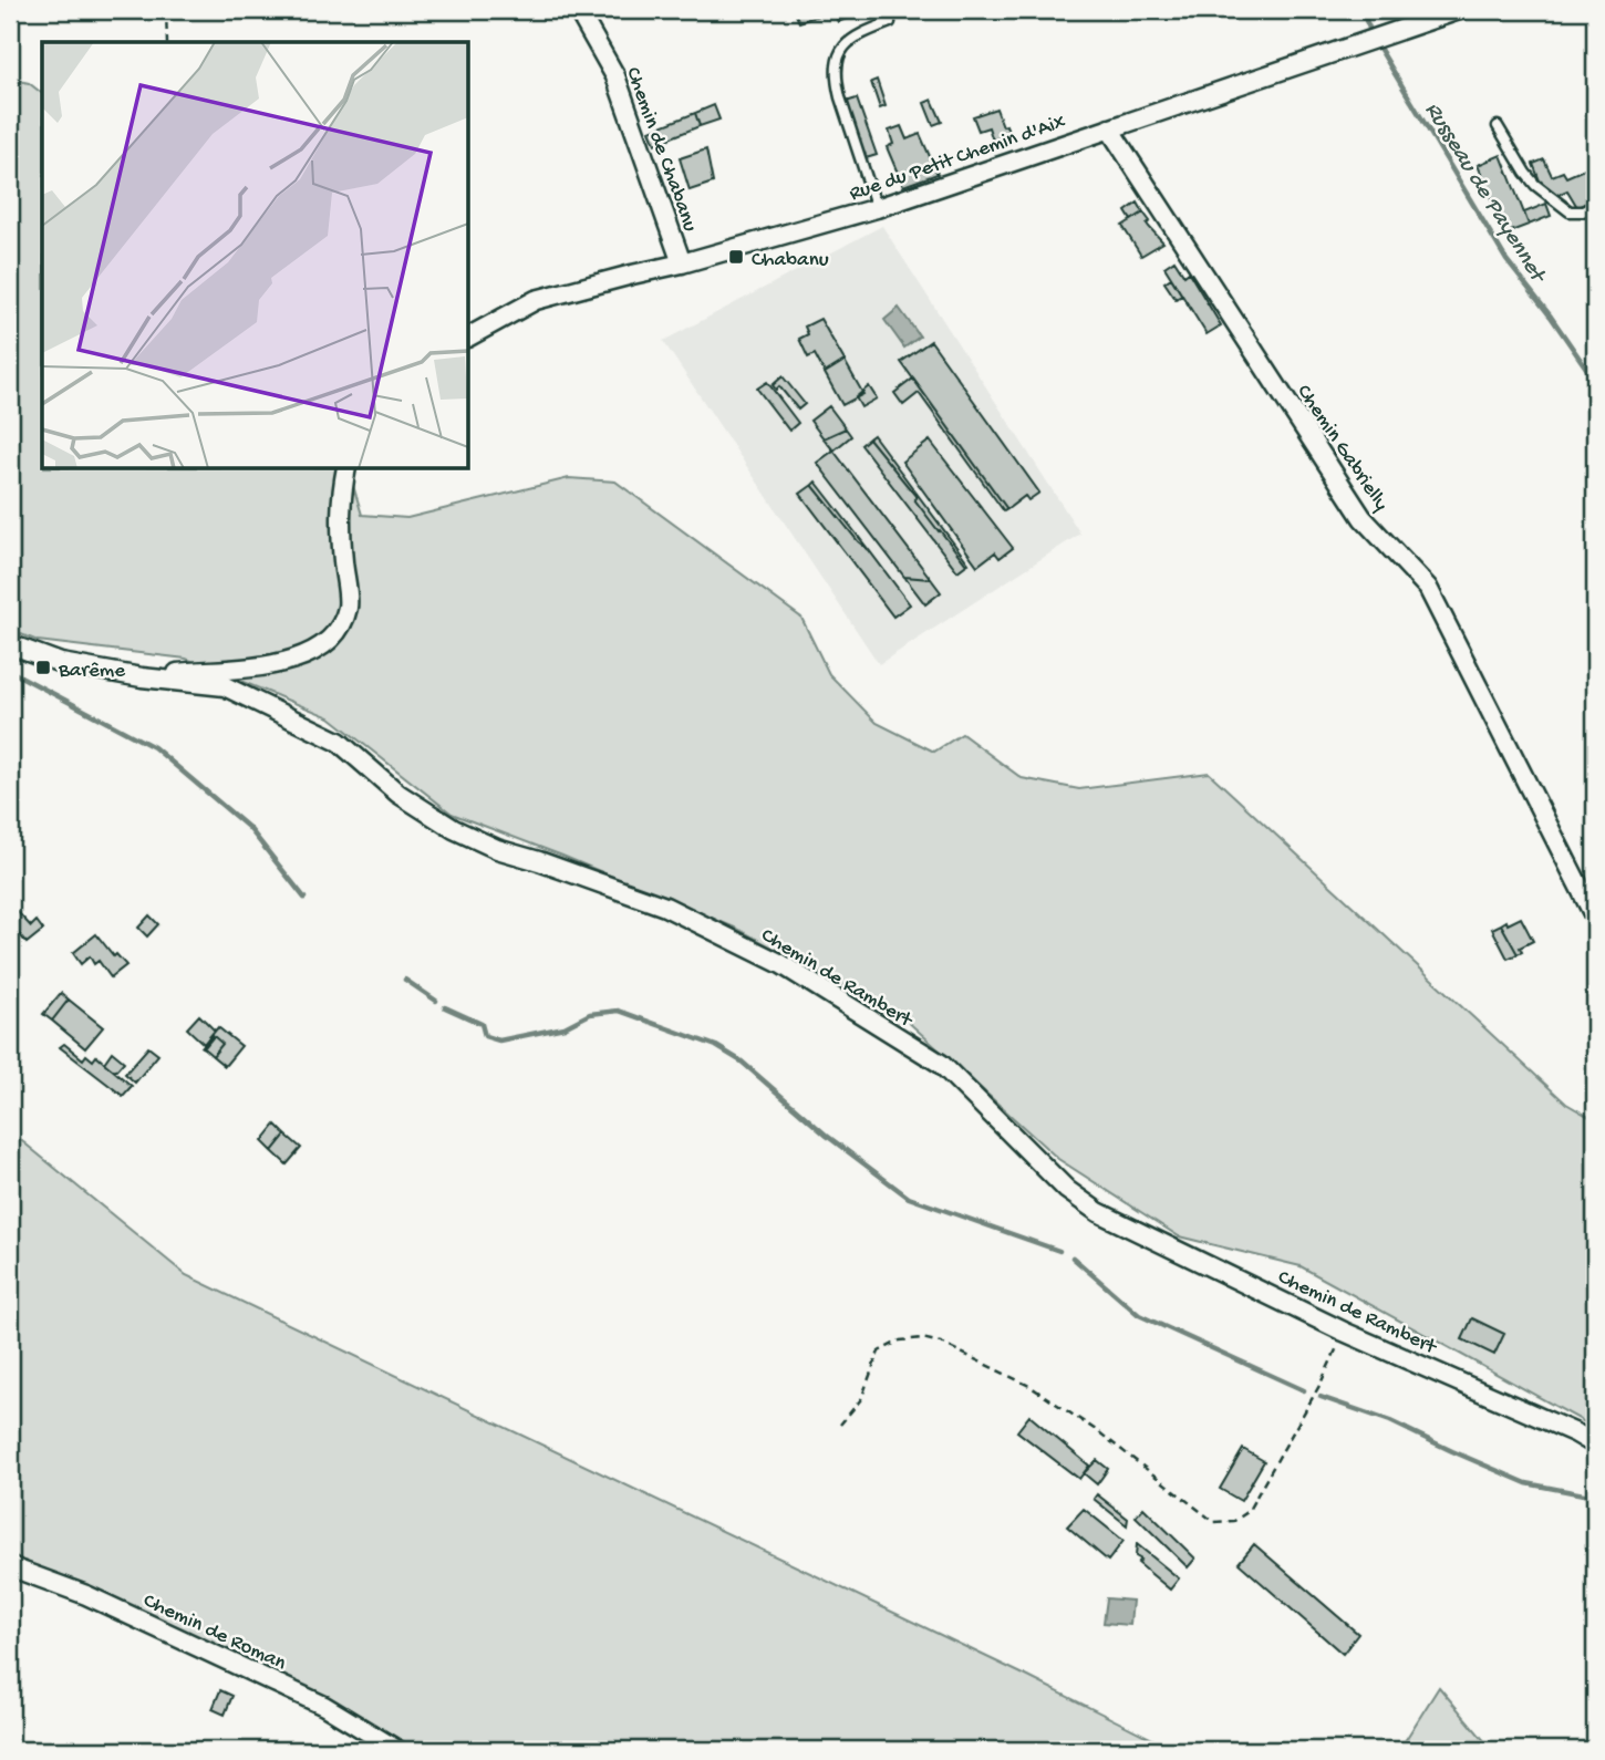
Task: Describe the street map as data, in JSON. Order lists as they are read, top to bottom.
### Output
{
  "streets": {
    "street": [
      "Chemin de Chabanu",
      "Rue du Petit Chemin d'Aix",
      "Chemin Gabrielly",
      "Chemin de Rambert",
      "Chemin de Roman"
    ]
  },
  "crossings": [
    ["Chemin de Chabanu", "Rue du Petit Chemin d'Aix"],
    ["Rue du Petit Chemin d'Aix", "Chemin Gabrielly"]
  ],
  "water": ["Russeau de Payennet"],
  "places": {
    "transit": ["Chabanu", "Barême"]
  }
}
